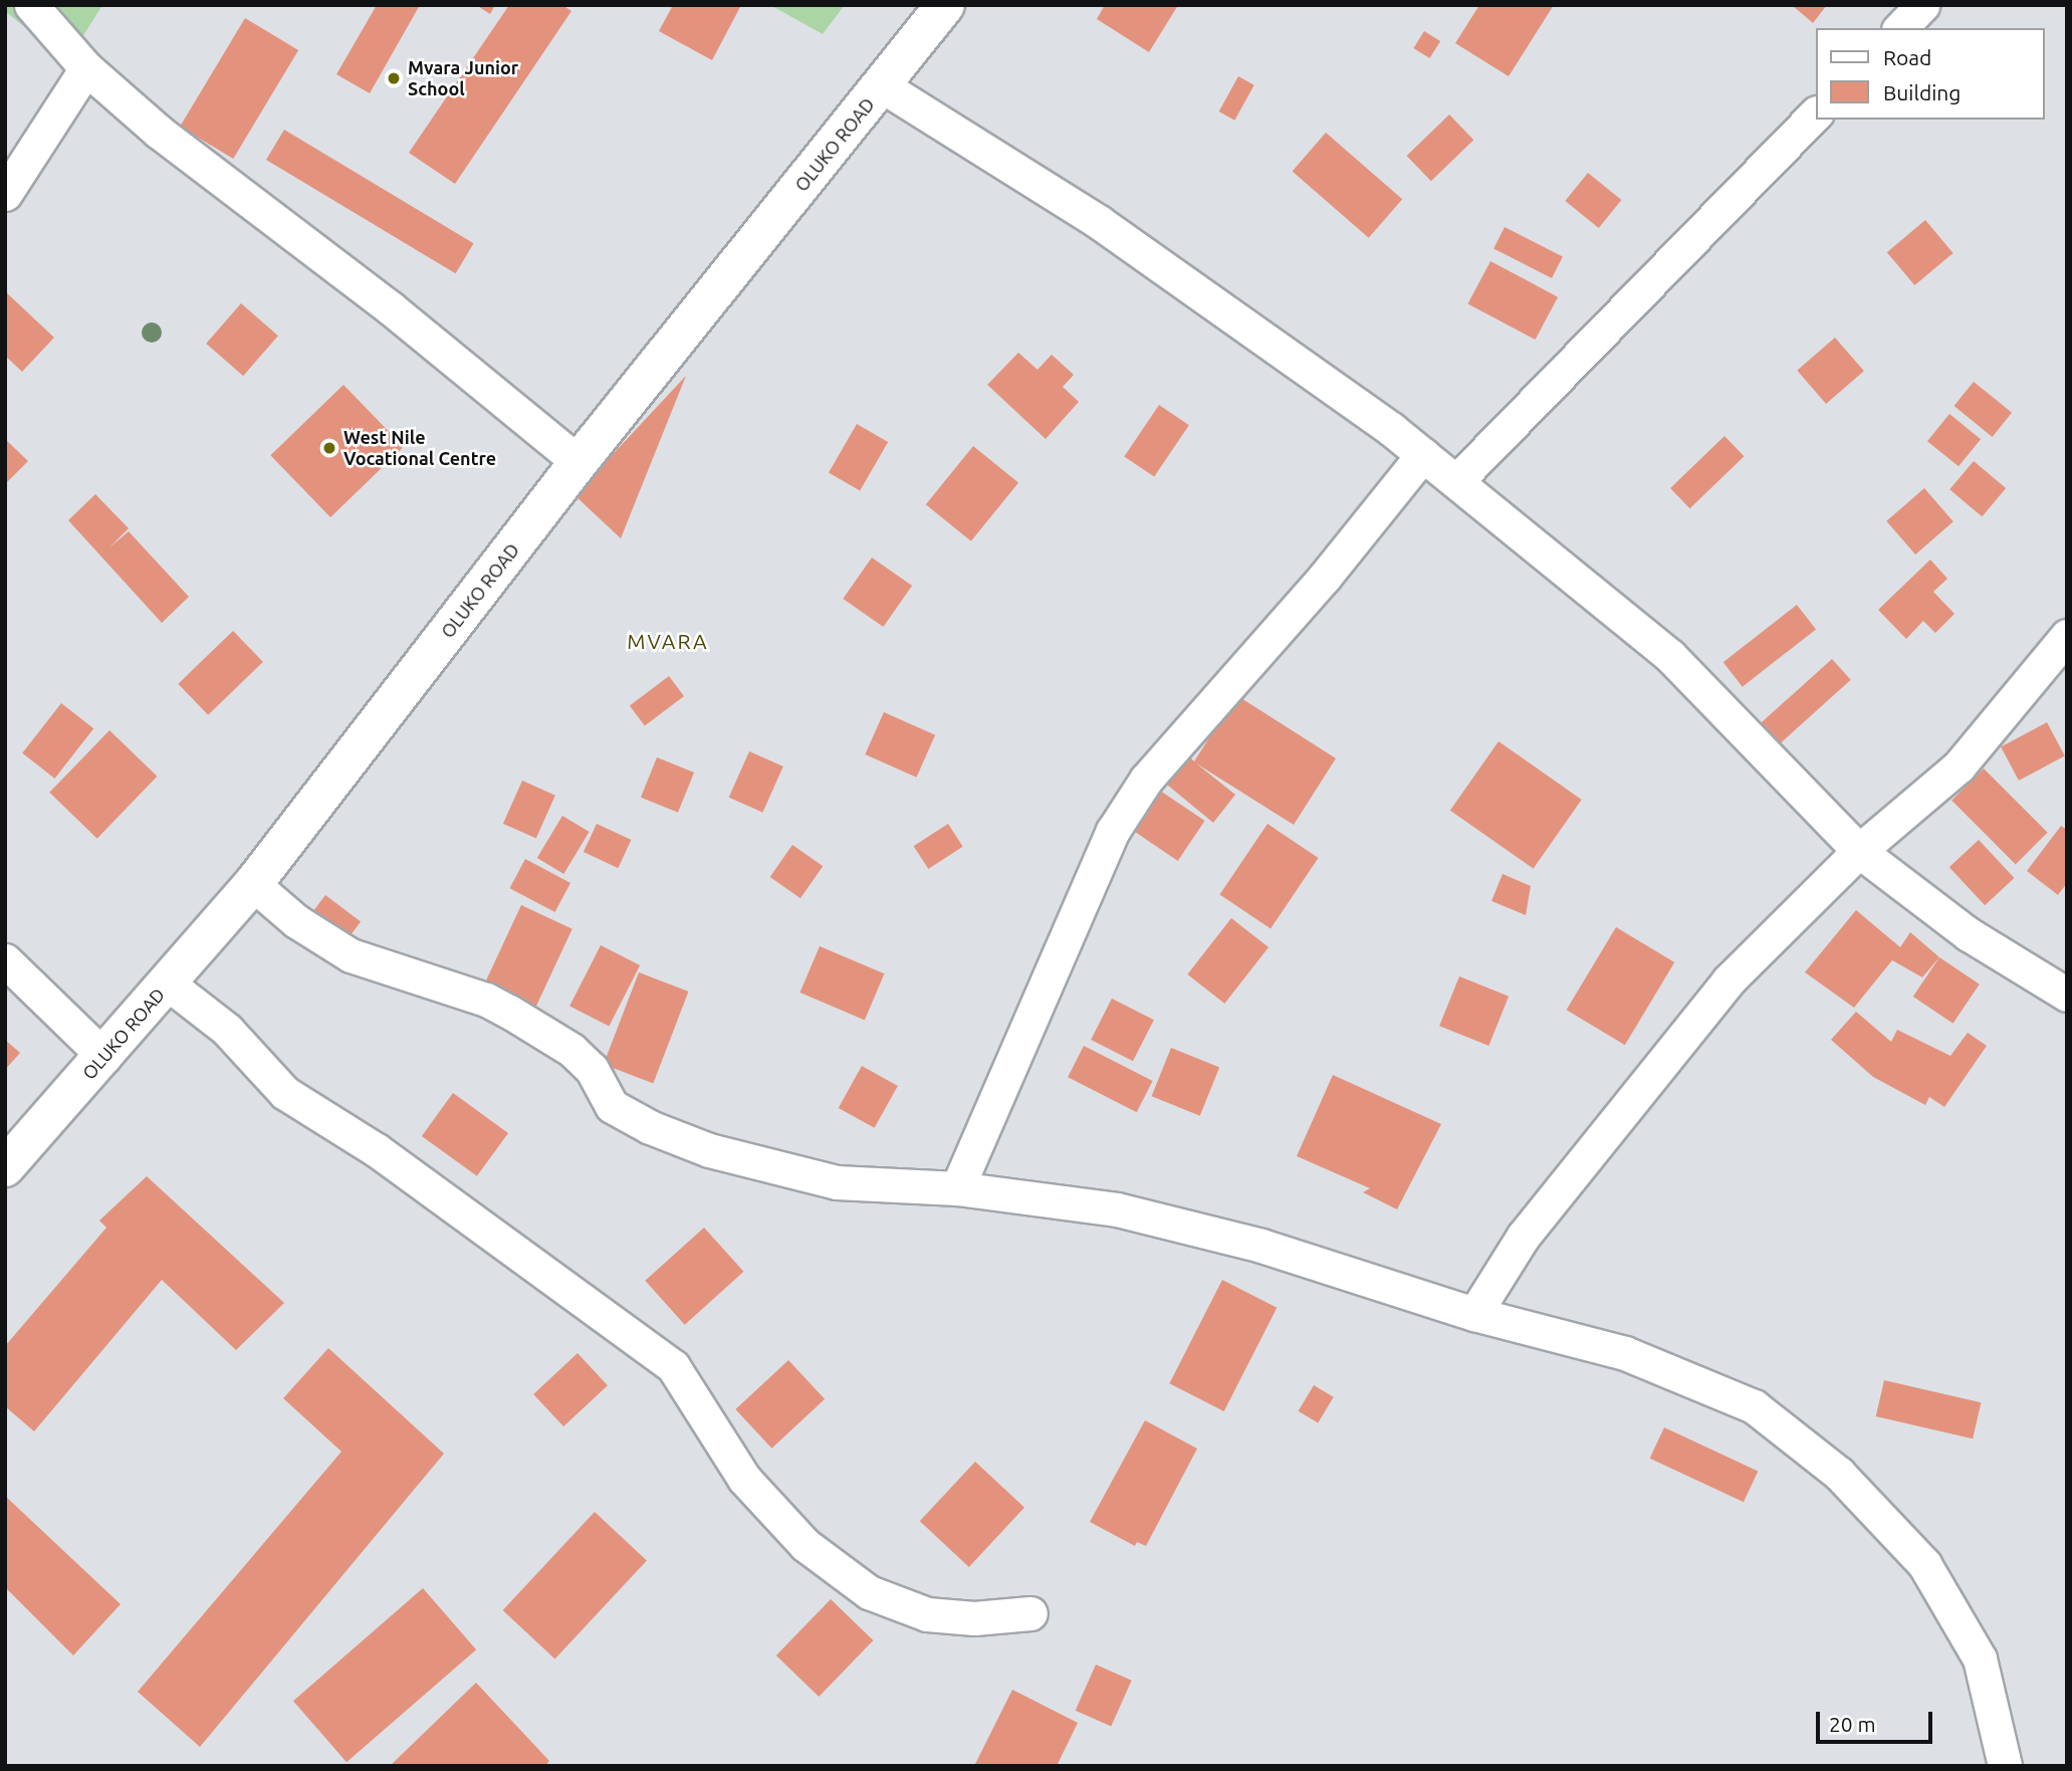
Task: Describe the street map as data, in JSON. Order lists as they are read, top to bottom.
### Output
{
  "streets": {
    "main road": ["OLUKO ROAD"]
  },
  "districts": ["MVARA"],
  "places": ["Mvara Junior School", "West Nile Vocational Centre"],
  "legend": ["Road", "Building"],
  "scale_bar": "20 m"
}
